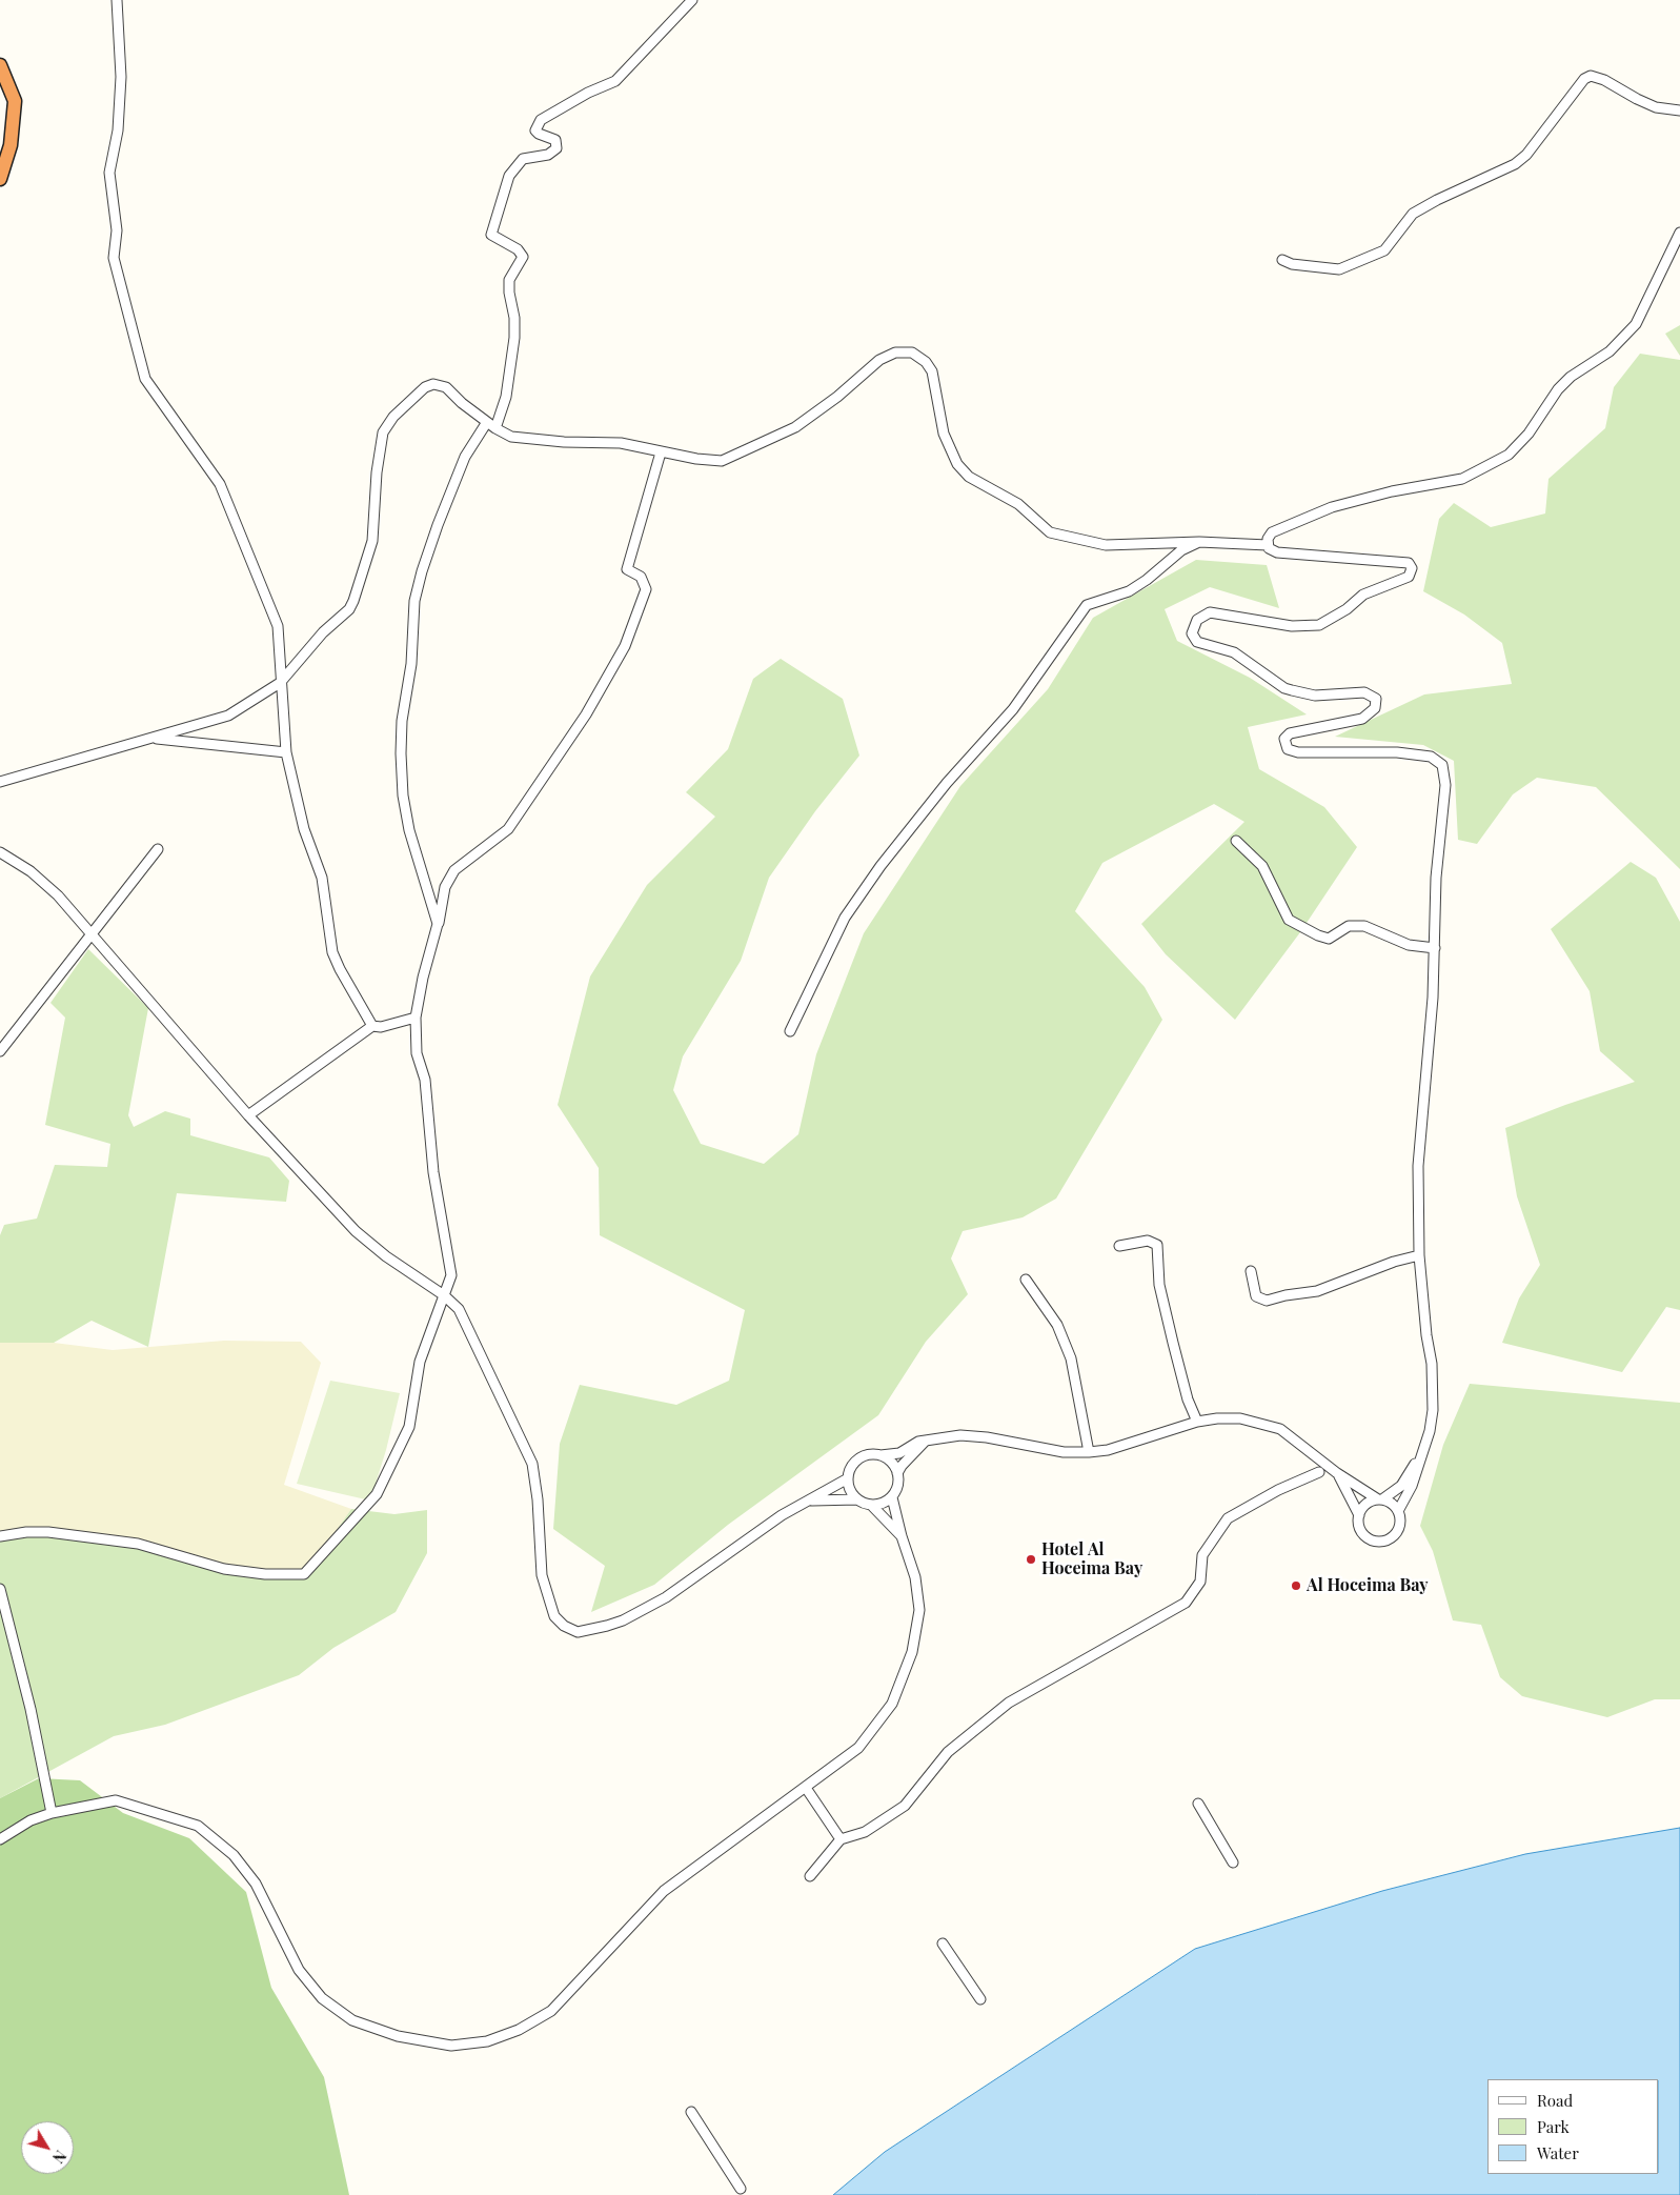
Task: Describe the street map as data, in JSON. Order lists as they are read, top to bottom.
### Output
{
  "places": ["Hotel Al Hoceima Bay", "Al Hoceima Bay"],
  "legend": ["Road", "Park", "Water"],
  "north": "bottom right"
}
